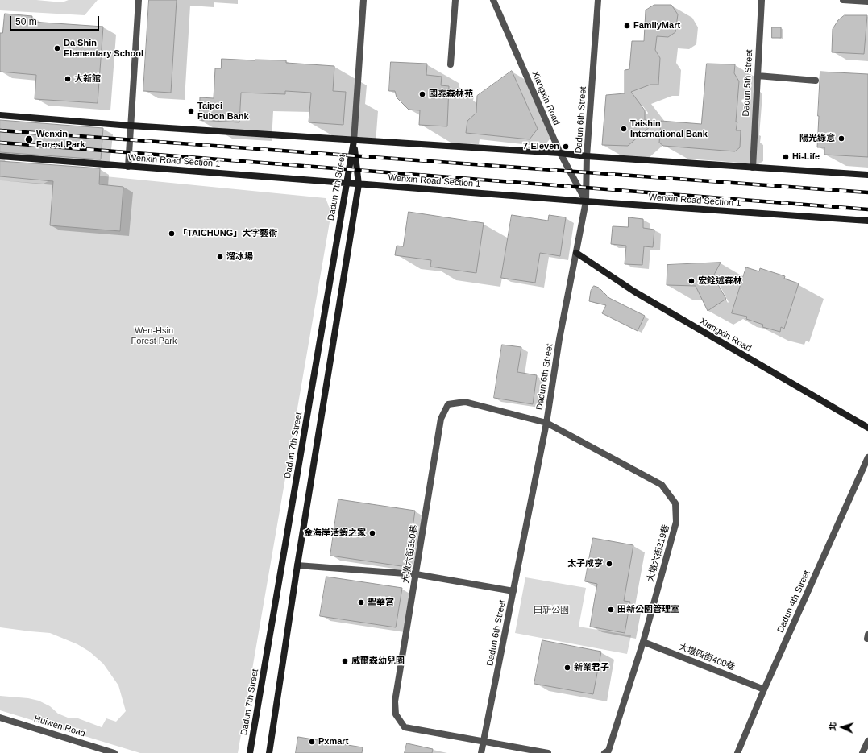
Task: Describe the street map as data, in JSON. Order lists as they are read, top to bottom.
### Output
{
  "streets": {
    "main road": ["Xiangxin Road", "Wenxin Road Section 1", "Dadun 7th Street"],
    "street": [
      "Dadun 5th Street",
      "Dadun 6th Street",
      "大墩六街319巷",
      "大墩六街350巷",
      "Dadun 4th Street",
      "大墩四街400巷",
      "Huiwen Road"
    ]
  },
  "crossings": [
    ["Xiangxin Road", "Dadun 6th Street"],
    ["Xiangxin Road", "Wenxin Road Section 1"],
    ["Dadun 6th Street", "Wenxin Road Section 1"],
    ["Dadun 6th Street", "大墩六街319巷"],
    ["Dadun 6th Street", "大墩六街350巷"],
    ["Wenxin Road Section 1", "Dadun 7th Street"],
    ["大墩六街319巷", "大墩六街350巷"],
    ["大墩六街319巷", "大墩四街400巷"],
    ["Dadun 4th Street", "大墩四街400巷"]
  ],
  "parks": ["Wen-Hsin Forest Park", "田新公園"],
  "places": [
    "FamilyMart",
    "Da Shin Elementary School",
    "大新館",
    "國泰森林苑",
    "Taipei Fubon Bank",
    "Taishin International Bank",
    "陽光綠意",
    "Wenxin Forest Park",
    "7-Eleven",
    "Hi-Life",
    "「TAICHUNG」大字藝術",
    "溜冰場",
    "宏銓述森林",
    "金海岸活蝦之家",
    "太子咸亨",
    "聖華宮",
    "田新公園管理室",
    "威爾森幼兒園",
    "新業君子",
    "Pxmart"
  ],
  "scale_bar": "50 m",
  "north": "left"
}
